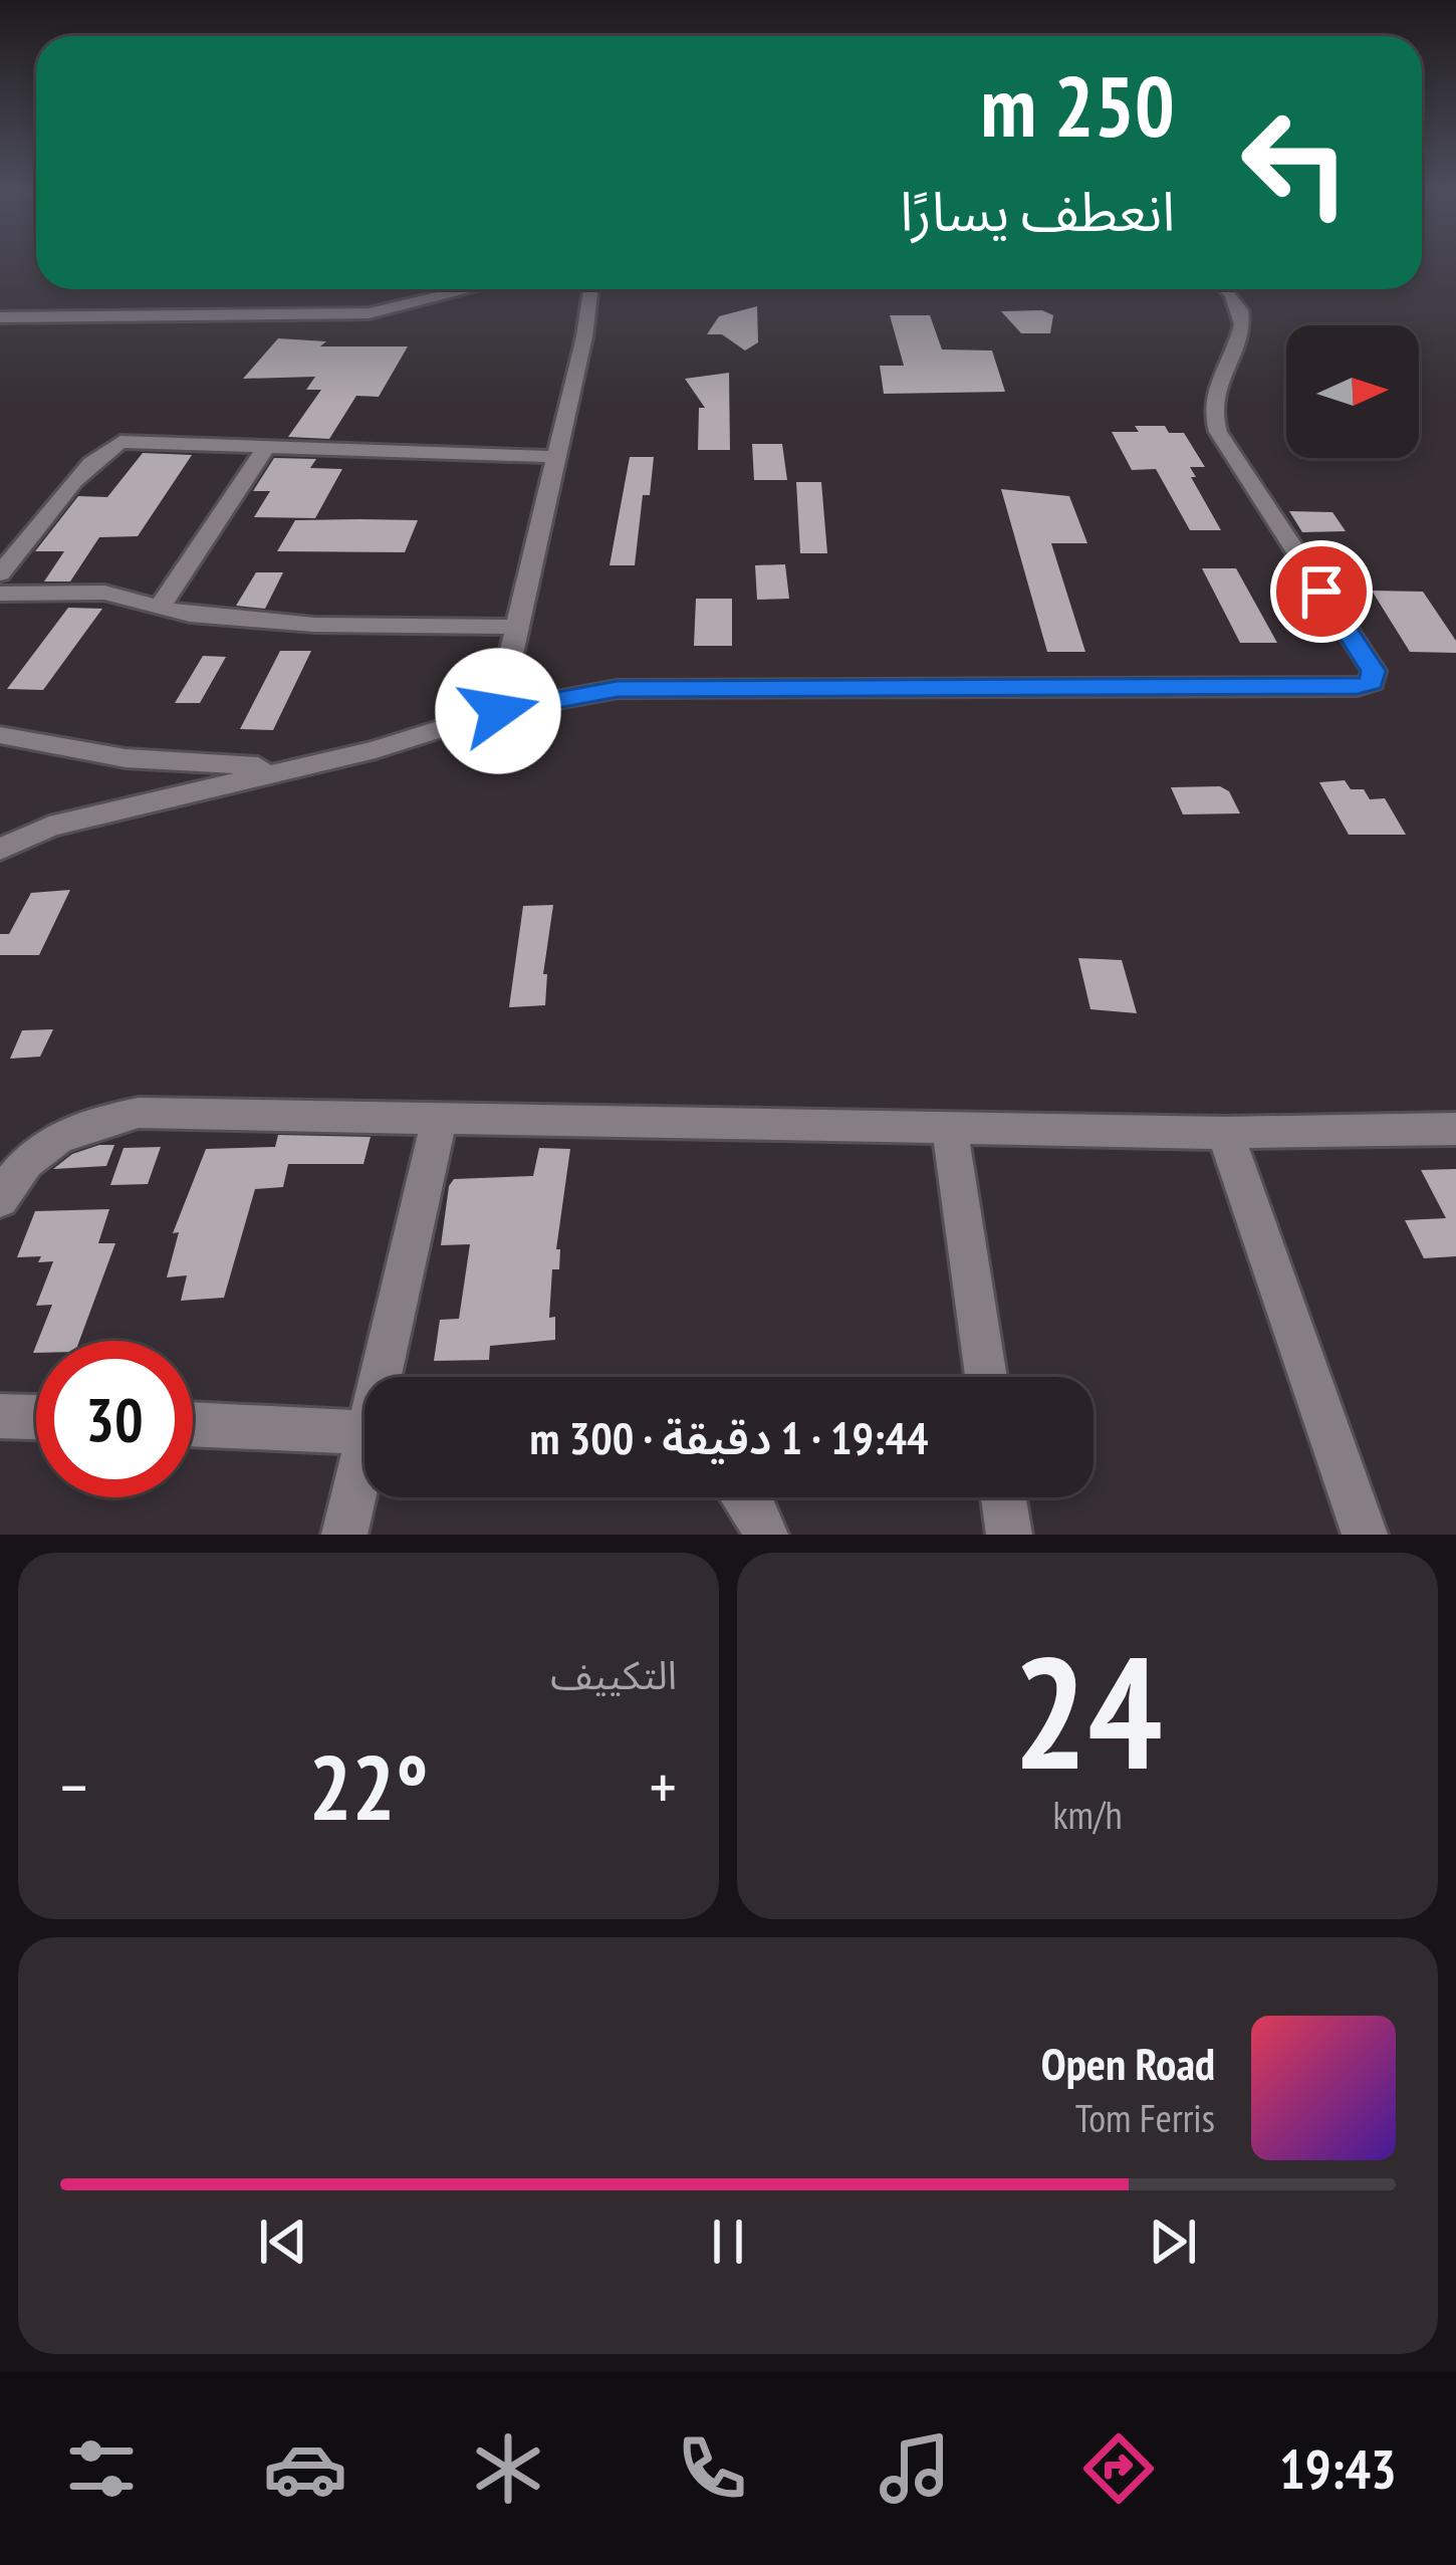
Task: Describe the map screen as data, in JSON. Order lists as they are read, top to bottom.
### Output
{
  "north": "right",
  "page": {
    "turn": ["250 m", "انعطف يسارًا"],
    "limit": "30",
    "trip": "19:44 · 1 دقيقة · 300 m",
    "tile": [
      ["24", "km/h"],
      "التكييف"
    ],
    "heat": ["−", "22°", "+"],
    "song": ["Open Road", "Tom Ferris"],
    "tabs": "19:43"
  }
}
